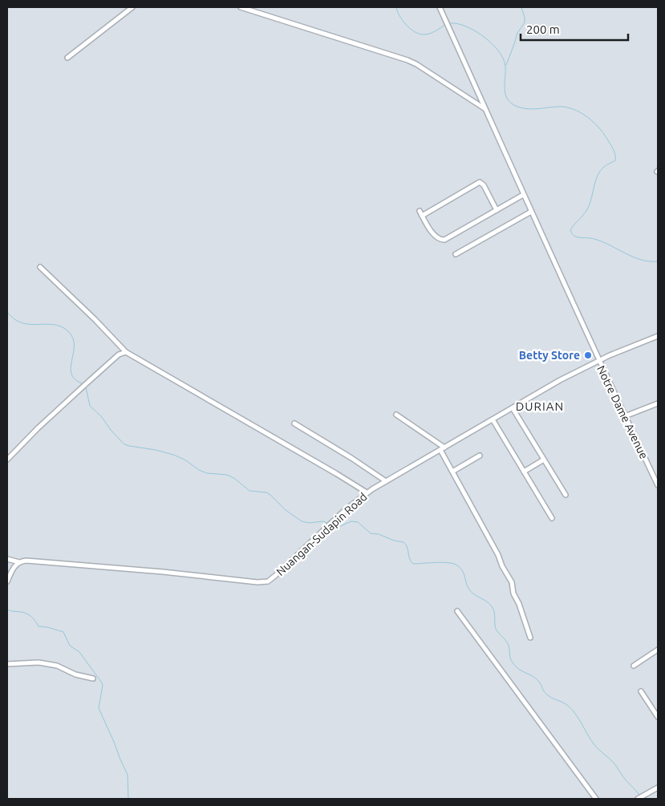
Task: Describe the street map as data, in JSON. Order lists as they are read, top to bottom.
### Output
{
  "streets": {
    "street": ["Notre Dame Avenue", "Nuangan-Sudapin Road"]
  },
  "crossings": [
    ["Notre Dame Avenue", "Nuangan-Sudapin Road"]
  ],
  "districts": ["DURIAN"],
  "places": ["Betty Store"],
  "scale_bar": "200 m"
}
